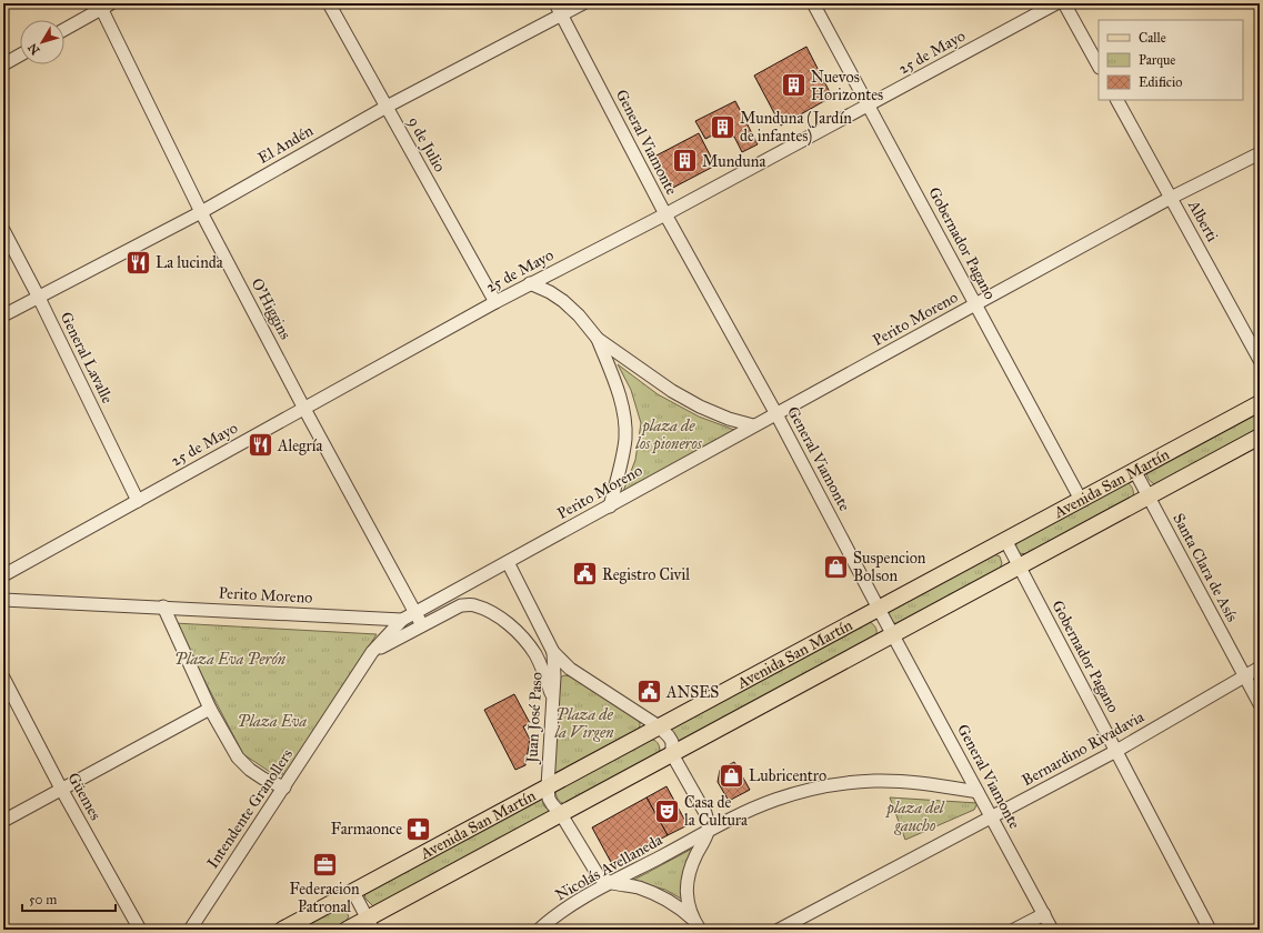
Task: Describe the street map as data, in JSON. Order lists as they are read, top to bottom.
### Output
{
  "streets": {
    "main road": ["Avenida San Martín"],
    "street": [
      "25 de Mayo",
      "General Viamonte",
      "El Andén",
      "9 de Julio",
      "Alberti",
      "Gobernador Pagano",
      "O'Higgins",
      "Perito Moreno",
      "General Lavalle",
      "Santa Clara de Asís",
      "Juan José Paso",
      "Bernardino Rivadavia",
      "Güemes",
      "Intendente Granollers",
      "Nicolás Avellaneda"
    ]
  },
  "crossings": [
    ["25 de Mayo", "General Viamonte"],
    ["25 de Mayo", "9 de Julio"],
    ["25 de Mayo", "Gobernador Pagano"],
    ["25 de Mayo", "O'Higgins"],
    ["25 de Mayo", "General Lavalle"],
    ["General Viamonte", "El Andén"],
    ["General Viamonte", "Perito Moreno"],
    ["General Viamonte", "Avenida San Martín"],
    ["General Viamonte", "Bernardino Rivadavia"],
    ["General Viamonte", "Nicolás Avellaneda"],
    ["El Andén", "9 de Julio"],
    ["El Andén", "O'Higgins"],
    ["El Andén", "General Lavalle"],
    ["Alberti", "Perito Moreno"],
    ["Gobernador Pagano", "Perito Moreno"],
    ["Gobernador Pagano", "Avenida San Martín"],
    ["Gobernador Pagano", "Bernardino Rivadavia"],
    ["O'Higgins", "Perito Moreno"],
    ["Perito Moreno", "Juan José Paso"],
    ["Perito Moreno", "Intendente Granollers"],
    ["Avenida San Martín", "Santa Clara de Asís"],
    ["Avenida San Martín", "Juan José Paso"],
    ["Santa Clara de Asís", "Bernardino Rivadavia"],
    ["Juan José Paso", "Nicolás Avellaneda"]
  ],
  "parks": [
    "plaza de los pioneros",
    "Plaza Eva Perón",
    "Plaza de la Virgen",
    "Plaza Eva",
    "plaza del gaucho"
  ],
  "places": {
    "building": ["Nuevos Horizontes", "Munduna (Jardín de infantes)", "Munduna"],
    "restaurant": ["La lucinda", "Alegría"],
    "shop": ["Suspencion Bolson", "Lubricentro"],
    "public building": ["Registro Civil", "ANSES"],
    "theatre": ["Casa de la Cultura"],
    "pharmacy": ["Farmaonce"],
    "office": ["Federacion Patronal"]
  },
  "legend": ["Calle", "Parque", "Edificio"],
  "scale_bar": "50 m",
  "north": "bottom left"
}
